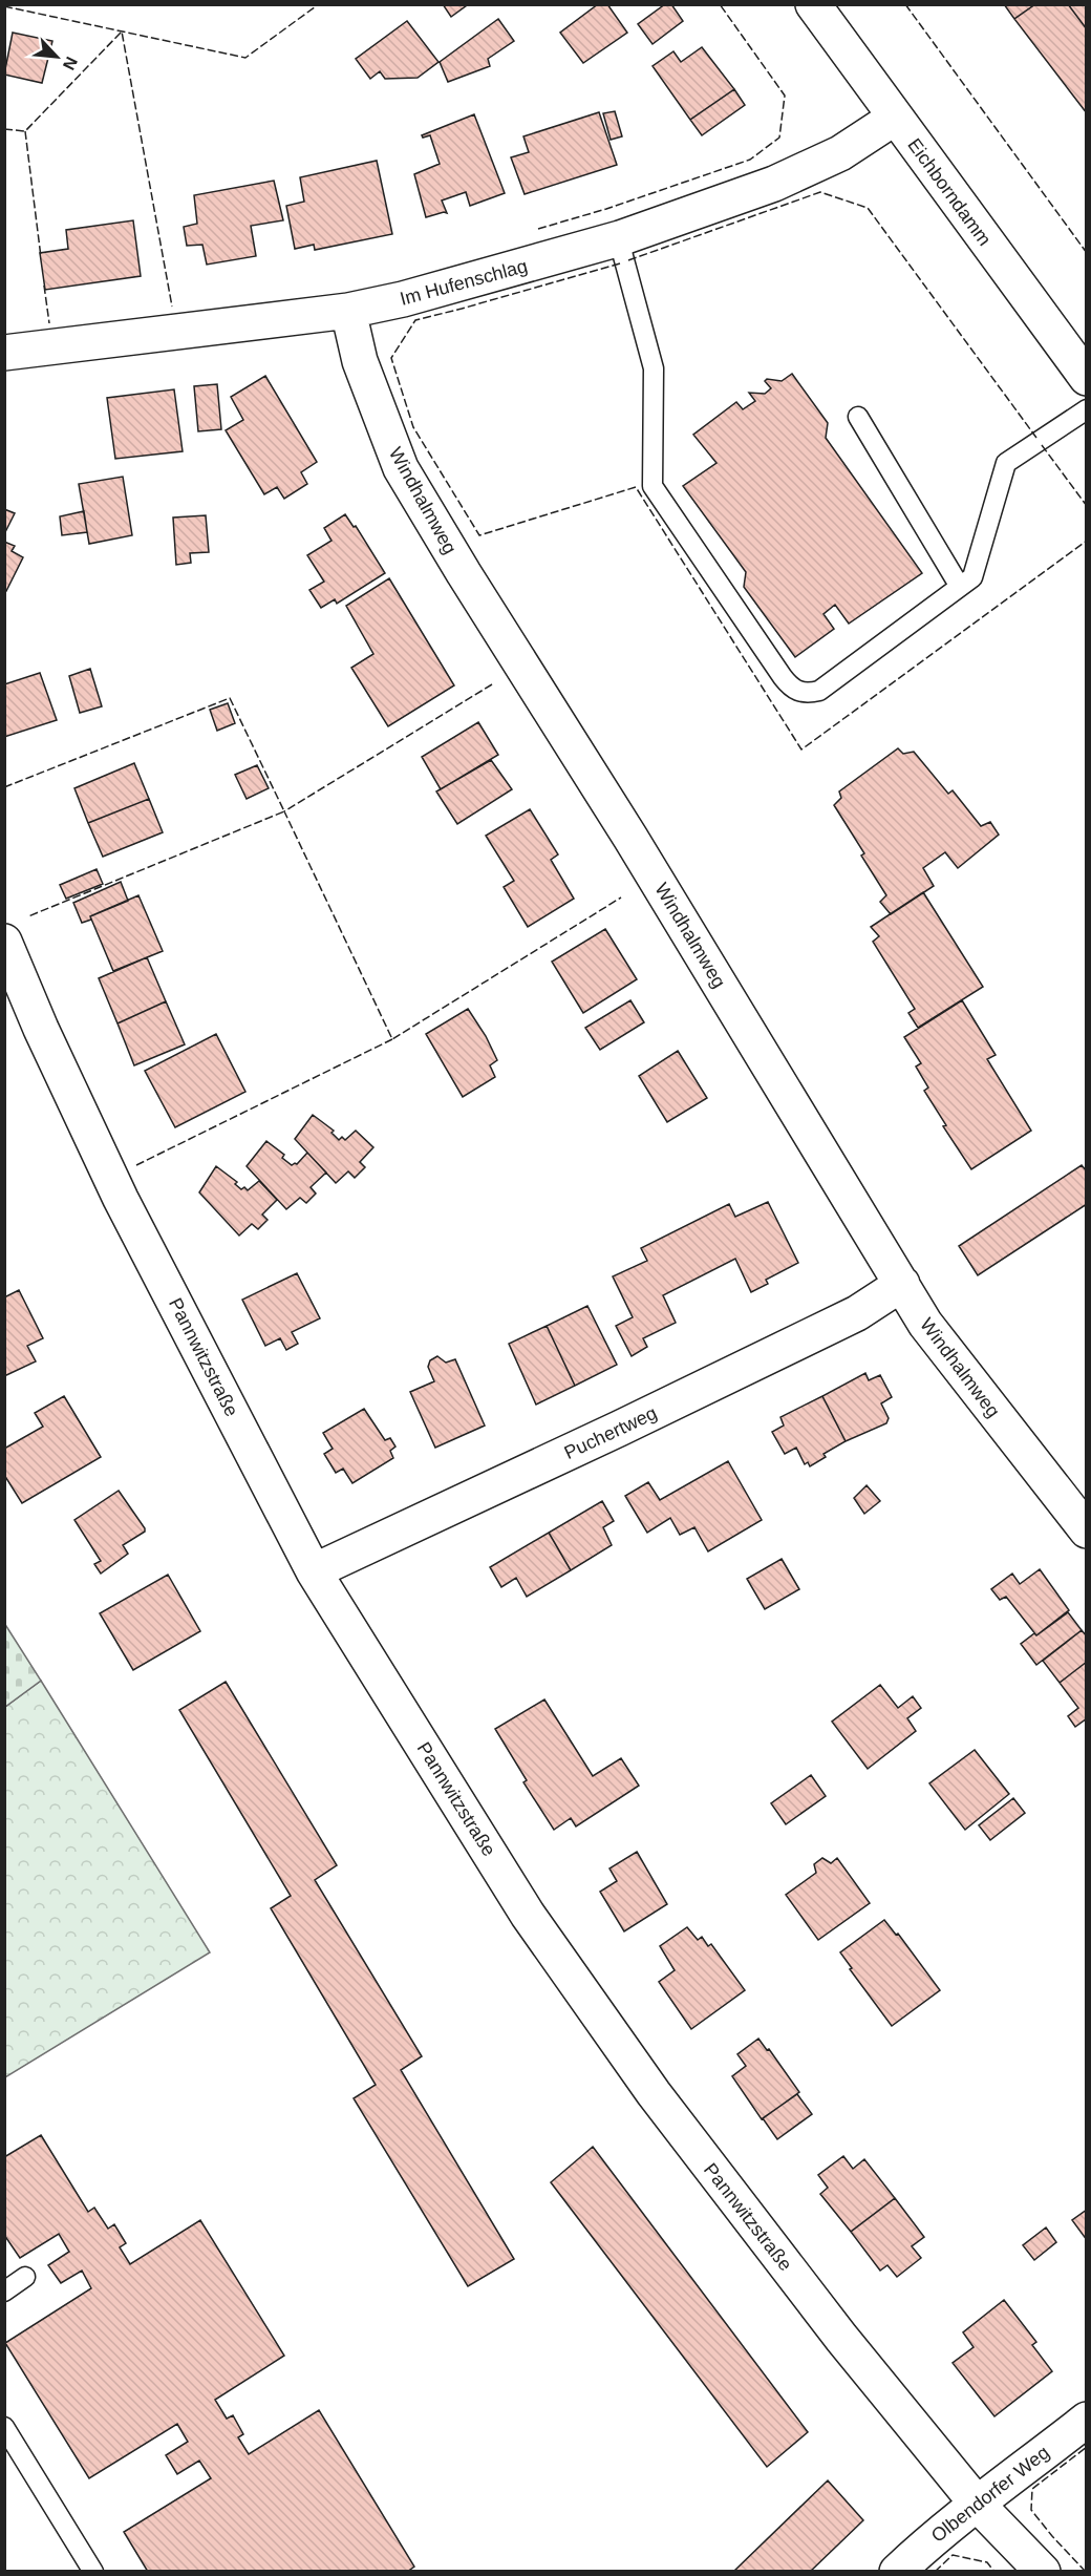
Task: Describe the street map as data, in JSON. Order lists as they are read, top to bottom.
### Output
{
  "streets": {
    "street": [
      "Eichborndamm",
      "Im Hufenschlag",
      "Windhalmweg",
      "Pannwitzstraße",
      "Puchertweg",
      "Olbendorfer Weg"
    ]
  },
  "crossings": [
    ["Eichborndamm", "Im Hufenschlag"],
    ["Im Hufenschlag", "Windhalmweg"],
    ["Windhalmweg", "Puchertweg"],
    ["Pannwitzstraße", "Puchertweg"],
    ["Pannwitzstraße", "Olbendorfer Weg"]
  ],
  "north": "bottom right"
}
